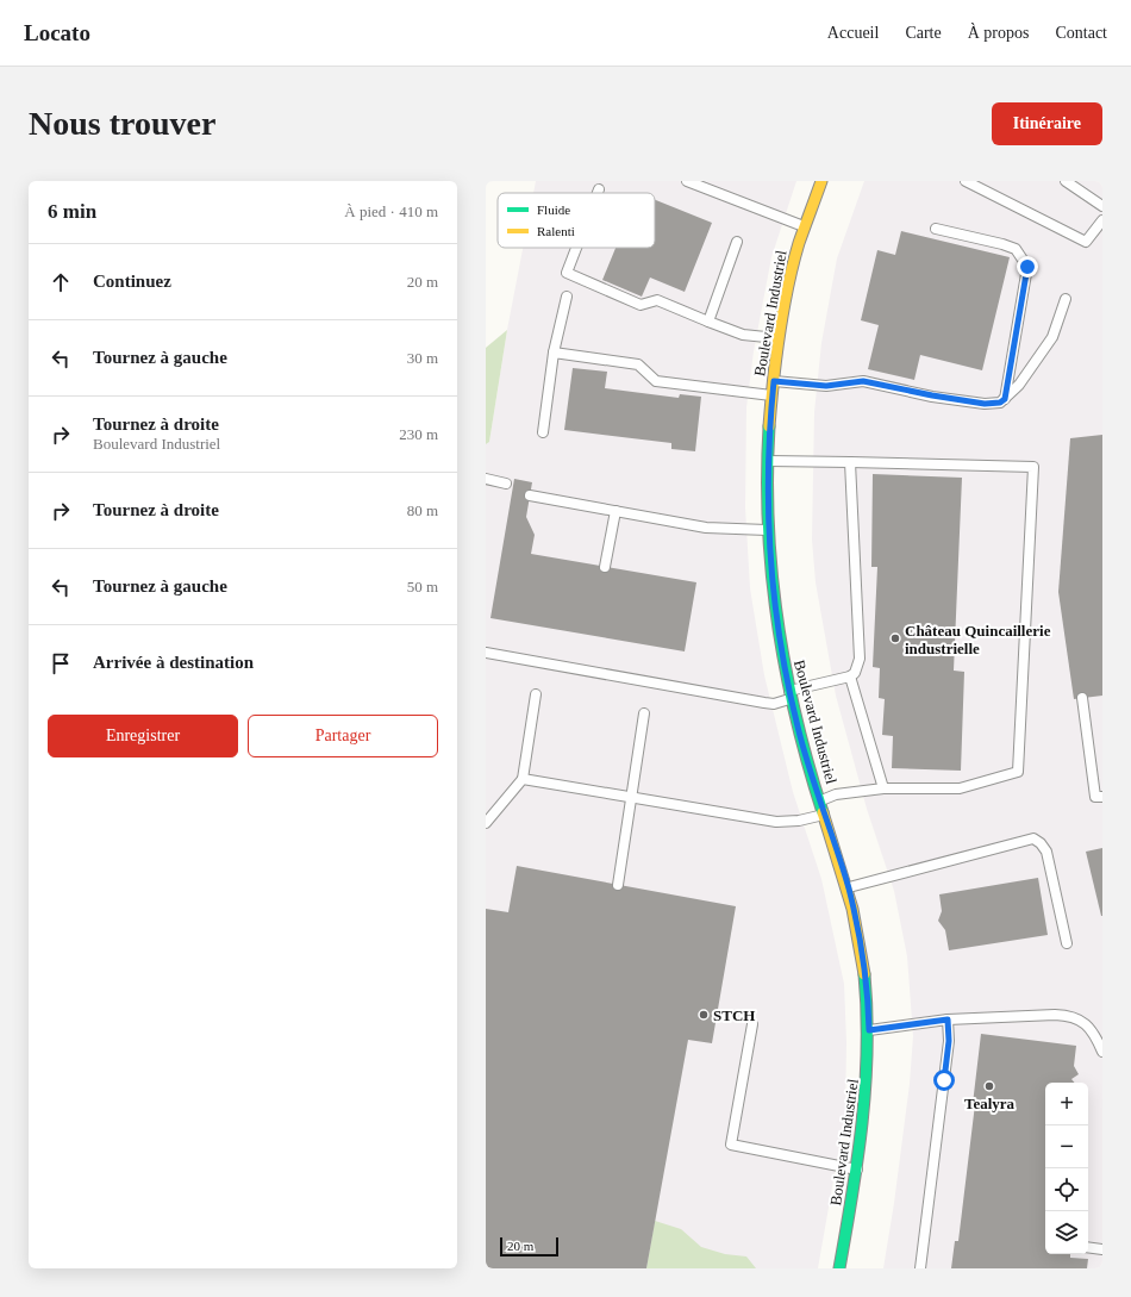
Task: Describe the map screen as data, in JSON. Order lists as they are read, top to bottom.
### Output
{
  "streets": {
    "street": ["Boulevard Industriel"]
  },
  "places": ["Château Quincaillerie industrielle", "STCH", "Tealyra"],
  "legend": ["Fluide", "Ralenti"],
  "scale_bar": "20 m",
  "page": {
    "header": "Locato",
    "nav": [
      "Accueil",
      "Carte",
      "À propos",
      "Contact"
    ],
    "buttons": [
      "Itinéraire",
      ["Enregistrer", "Partager"]
    ],
    "title": "Nous trouver",
    "heading": ["6 min", "À pied · 410 m"],
    "list": [
      ["Continuez", "20 m"],
      ["Tournez à gauche", "30 m"],
      ["Tournez à droite", "Boulevard Industriel", "230 m"],
      ["Tournez à droite", "80 m"],
      ["Tournez à gauche", "50 m"],
      "Arrivée à destination"
    ],
    "map_buttons": ["+", "−"],
    "scale": "20 m"
  }
}
